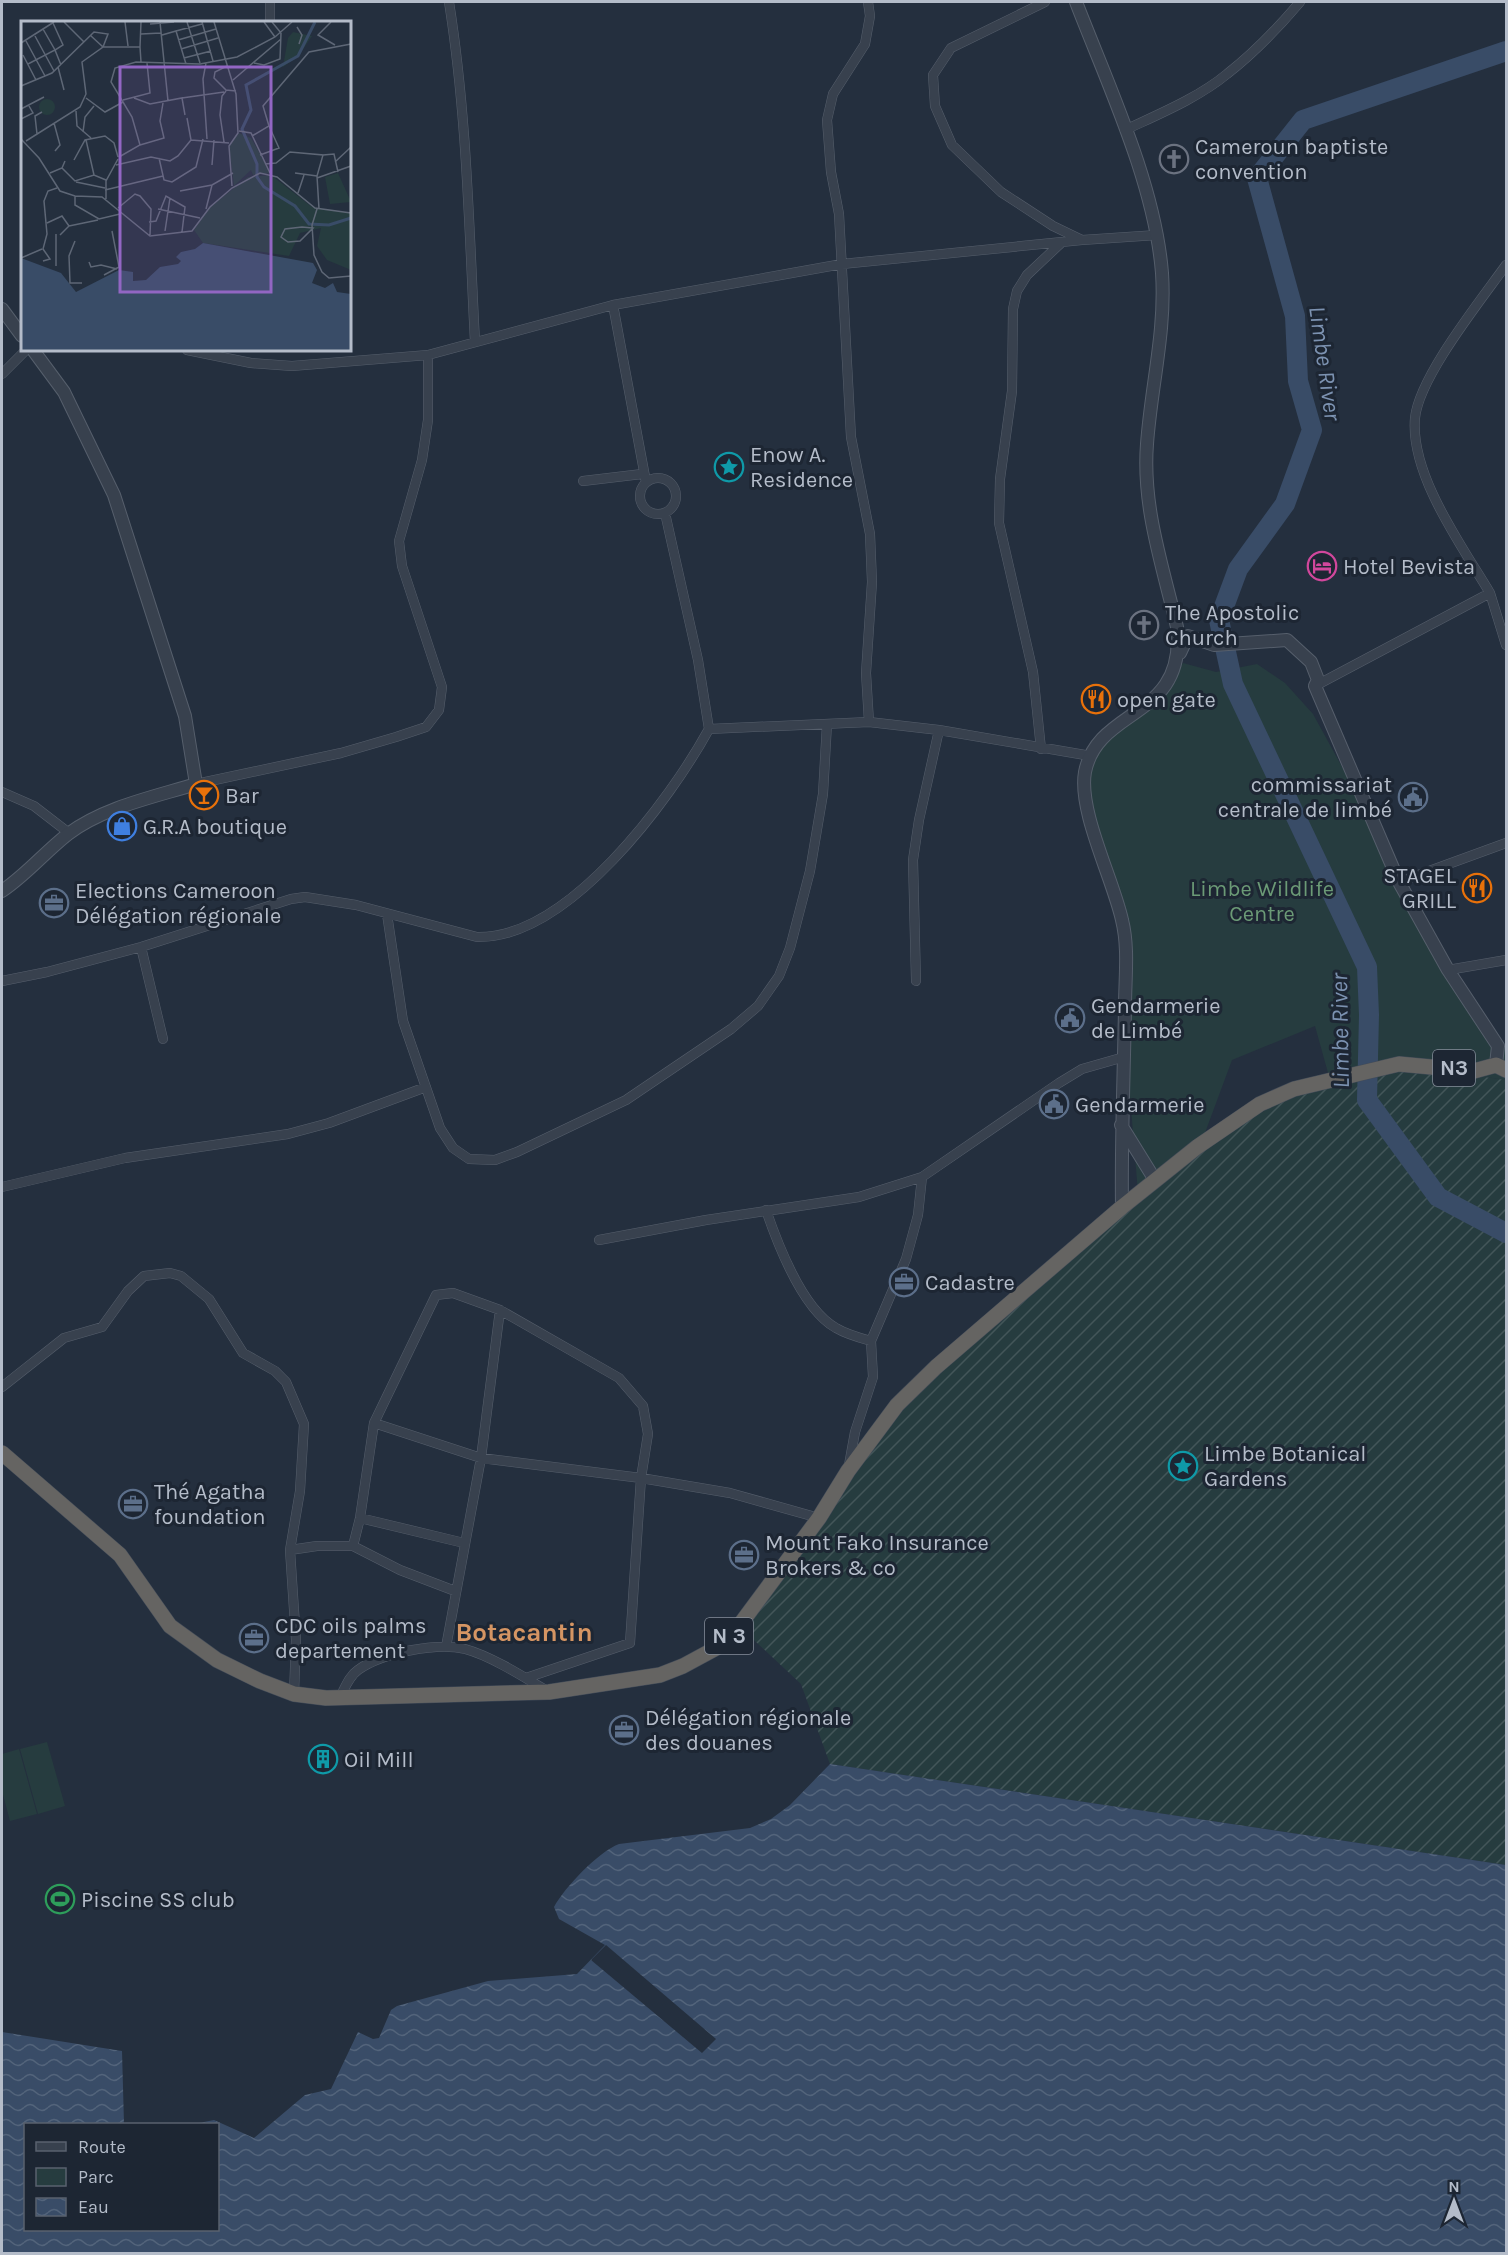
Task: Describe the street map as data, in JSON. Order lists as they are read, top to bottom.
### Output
{
  "streets": {
    "highway": ["N3", "N 3"]
  },
  "crossings": [
    ["N3", "N 3"]
  ],
  "districts": ["Botacantin"],
  "water": ["Limbe River"],
  "parks": ["Limbe Wildlife Centre"],
  "places": {
    "church": ["Cameroun baptiste convention", "The Apostolic Church"],
    "place": ["Enow A. Residence", "Limbe Botanical Gardens"],
    "hotel": ["Hotel Bevista"],
    "restaurant": ["open gate", "STAGEL GRILL"],
    "bar": ["Bar"],
    "public building": ["commissariat centrale de limbé", "Gendarmerie de Limbé", "Gendarmerie"],
    "shop": ["G.R.A boutique"],
    "office": [
      "Elections Cameroon Délégation régionale",
      "Cadastre",
      "Thé Agatha foundation",
      "Mount Fako Insurance Brokers & co",
      "CDC oils palms departement",
      "Délégation régionale des douanes"
    ],
    "building": ["Oil Mill"],
    "sports": ["Piscine SS club"]
  },
  "legend": ["Route", "Parc", "Eau"],
  "north": "top"
}
